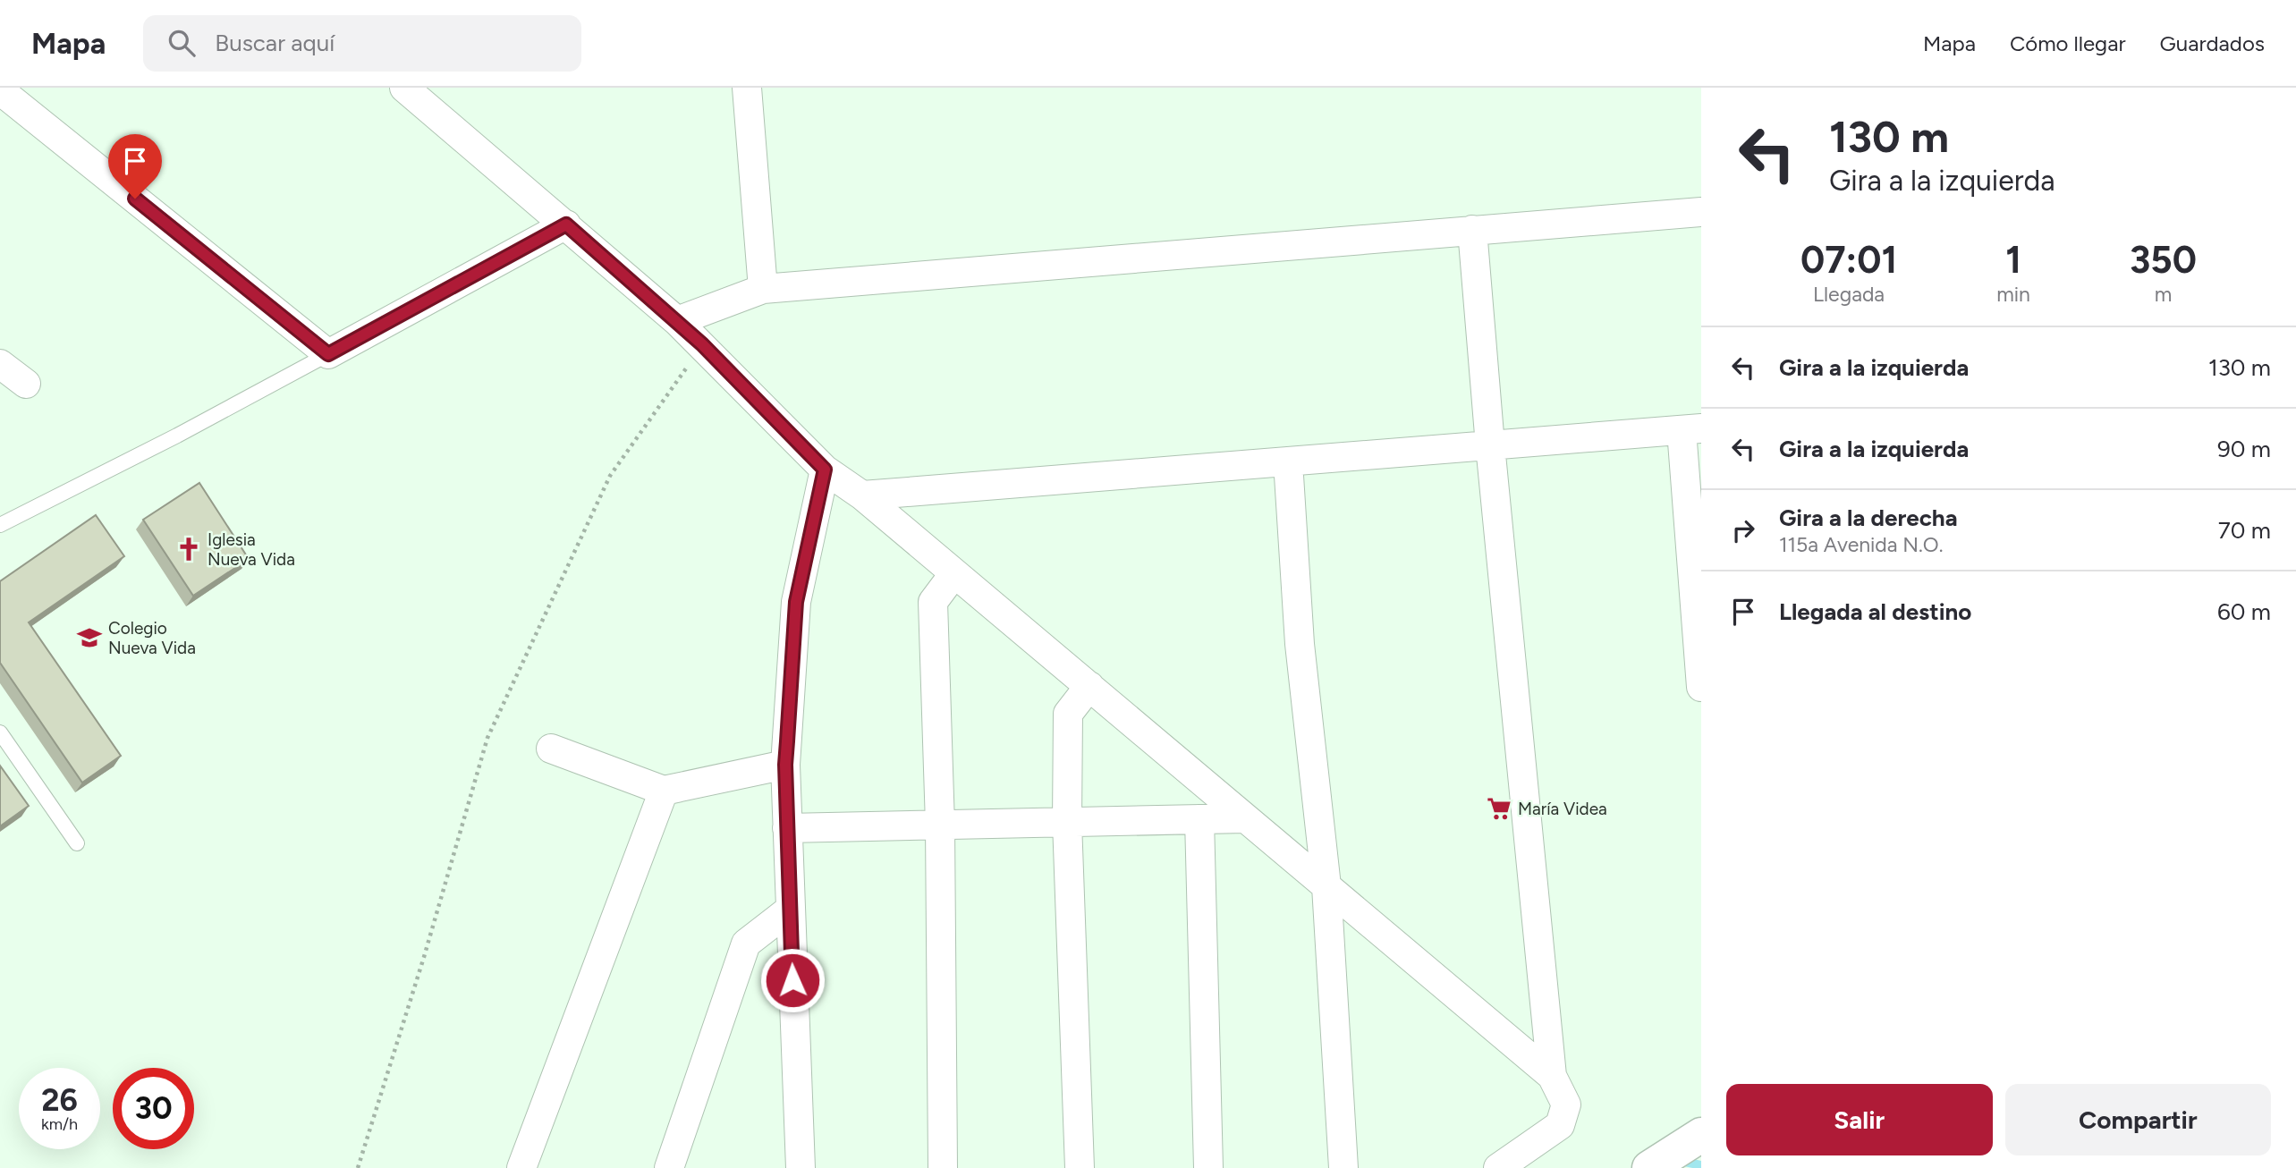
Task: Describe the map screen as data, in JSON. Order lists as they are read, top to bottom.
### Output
{
  "places": {
    "church": ["Iglesia Nueva Vida"],
    "school or university": ["Colegio Nueva Vida"],
    "supermarket": ["María Videa"]
  },
  "page": {
    "header": "Mapa",
    "search": "Buscar aquí",
    "nav": ["Mapa", "Cómo llegar", "Guardados"],
    "turn": ["130 m", "Gira a la izquierda"],
    "eta": [
      "07:01",
      "Llegada",
      "1",
      "min",
      "350",
      "m"
    ],
    "list": [
      {
        "name": "Gira a la izquierda",
        "value": "130 m"
      },
      {
        "name": "Gira a la izquierda",
        "value": "90 m"
      },
      {
        "name": "Gira a la derecha",
        "note": "115a Avenida N.O.",
        "value": "70 m"
      },
      {
        "name": "Llegada al destino",
        "value": "60 m"
      }
    ],
    "speed": "26 km/h",
    "limit": "30",
    "buttons": ["Salir", "Compartir"]
  }
}
